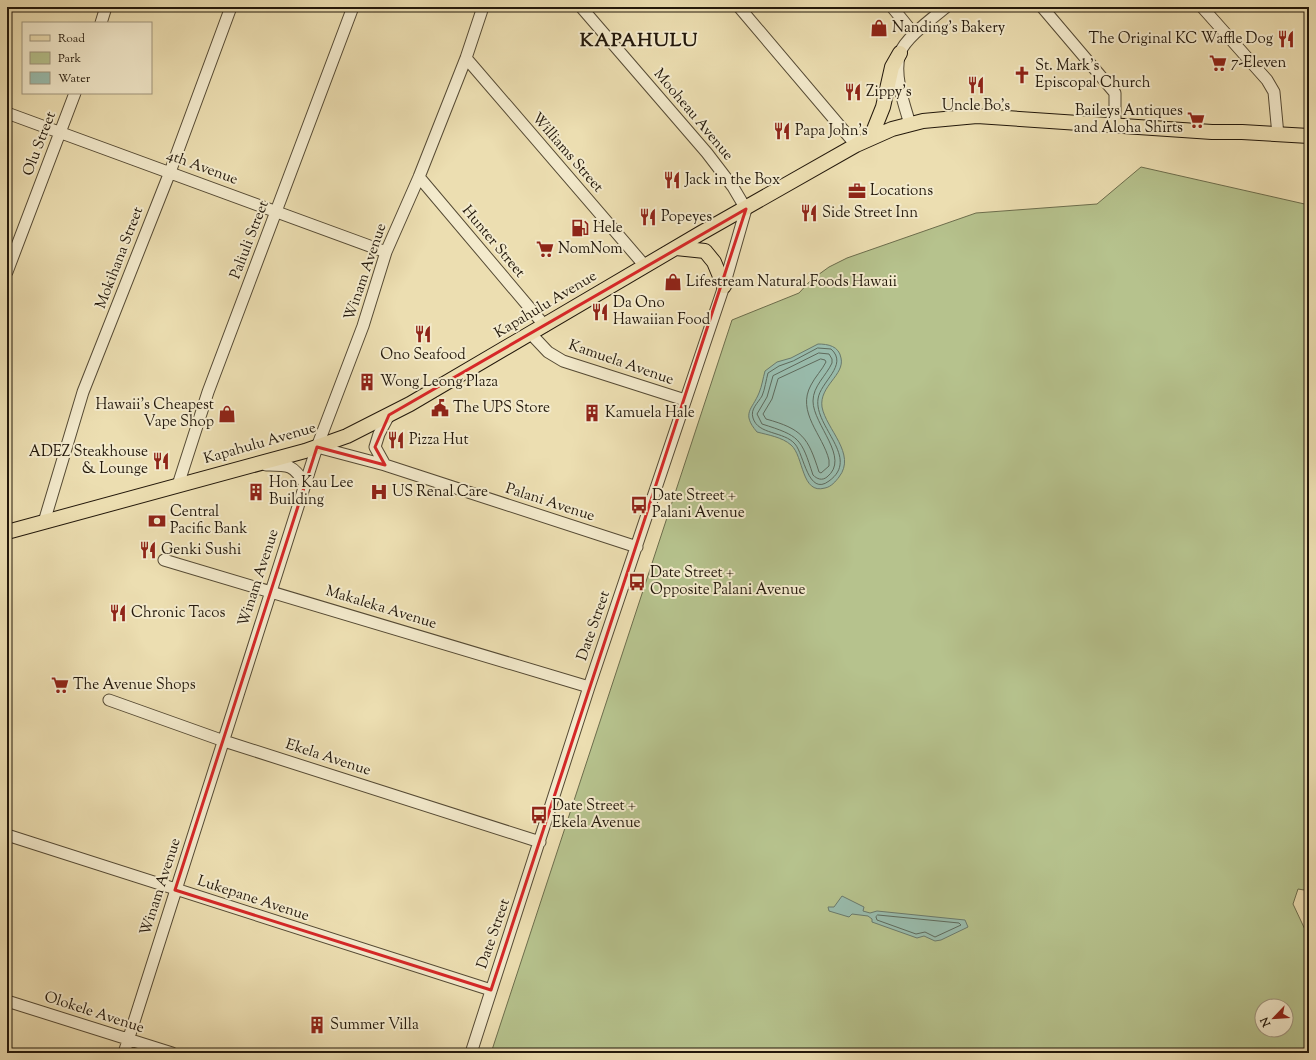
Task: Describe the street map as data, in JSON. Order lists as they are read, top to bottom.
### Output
{
  "streets": {
    "main road": ["Kapahulu Avenue"],
    "street": [
      "Mooheau Avenue",
      "Olu Street",
      "Williams Street",
      "4th Avenue",
      "Paliuli Street",
      "Hunter Street",
      "Mokihana Street",
      "Winam Avenue",
      "Kamuela Avenue",
      "Palani Avenue",
      "Makaleka Avenue",
      "Date Street",
      "Ekela Avenue",
      "Lukepane Avenue",
      "Olokele Avenue"
    ]
  },
  "crossings": [
    ["Mooheau Avenue", "Kapahulu Avenue"],
    ["Mooheau Avenue", "Date Street"],
    ["Olu Street", "4th Avenue"],
    ["Williams Street", "Winam Avenue"],
    ["Williams Street", "Kapahulu Avenue"],
    ["4th Avenue", "Paliuli Street"],
    ["4th Avenue", "Mokihana Street"],
    ["4th Avenue", "Winam Avenue"],
    ["Paliuli Street", "Kapahulu Avenue"],
    ["Hunter Street", "Winam Avenue"],
    ["Hunter Street", "Kapahulu Avenue"],
    ["Mokihana Street", "Kapahulu Avenue"],
    ["Winam Avenue", "Kapahulu Avenue"],
    ["Winam Avenue", "Palani Avenue"],
    ["Winam Avenue", "Makaleka Avenue"],
    ["Winam Avenue", "Ekela Avenue"],
    ["Winam Avenue", "Lukepane Avenue"],
    ["Winam Avenue", "Olokele Avenue"],
    ["Kapahulu Avenue", "Kamuela Avenue"],
    ["Kapahulu Avenue", "Palani Avenue"],
    ["Kapahulu Avenue", "Date Street"],
    ["Kamuela Avenue", "Date Street"],
    ["Palani Avenue", "Date Street"],
    ["Makaleka Avenue", "Date Street"],
    ["Date Street", "Ekela Avenue"],
    ["Date Street", "Lukepane Avenue"]
  ],
  "districts": ["KAPAHULU"],
  "places": {
    "shop": ["Nanding's Bakery", "Lifestream Natural Foods Hawaii", "Hawaii’s Cheapest Vape Shop"],
    "restaurant": [
      "The Original KC Waffle Dog",
      "Uncle Bo's",
      "Zippy's",
      "Papa John's",
      "Jack in the Box",
      "Side Street Inn",
      "Popeyes",
      "Da Ono Hawaiian Food",
      "Ono Seafood",
      "Pizza Hut",
      "ADEZ Steakhouse & Lounge",
      "Genki Sushi",
      "Chronic Tacos"
    ],
    "supermarket": [
      "7-Eleven",
      "Baileys Antiques and Aloha Shirts",
      "NomNom",
      "The Avenue Shops"
    ],
    "church": ["St. Mark's Episcopal Church"],
    "office": ["Locations"],
    "fuel station": ["Hele"],
    "building": [
      "Wong Leong Plaza",
      "Kamuela Hale",
      "Hon Kau Lee Building",
      "Summer Villa"
    ],
    "public building": ["The UPS Store"],
    "hospital": ["US Renal Care"],
    "bus stop": ["Date Street + Palani Avenue", "Date Street + Opposite Palani Avenue", "Date Street + Ekela Avenue"],
    "bank": ["Central Pacific Bank"]
  },
  "legend": ["Road", "Park", "Water"],
  "north": "bottom left"
}
